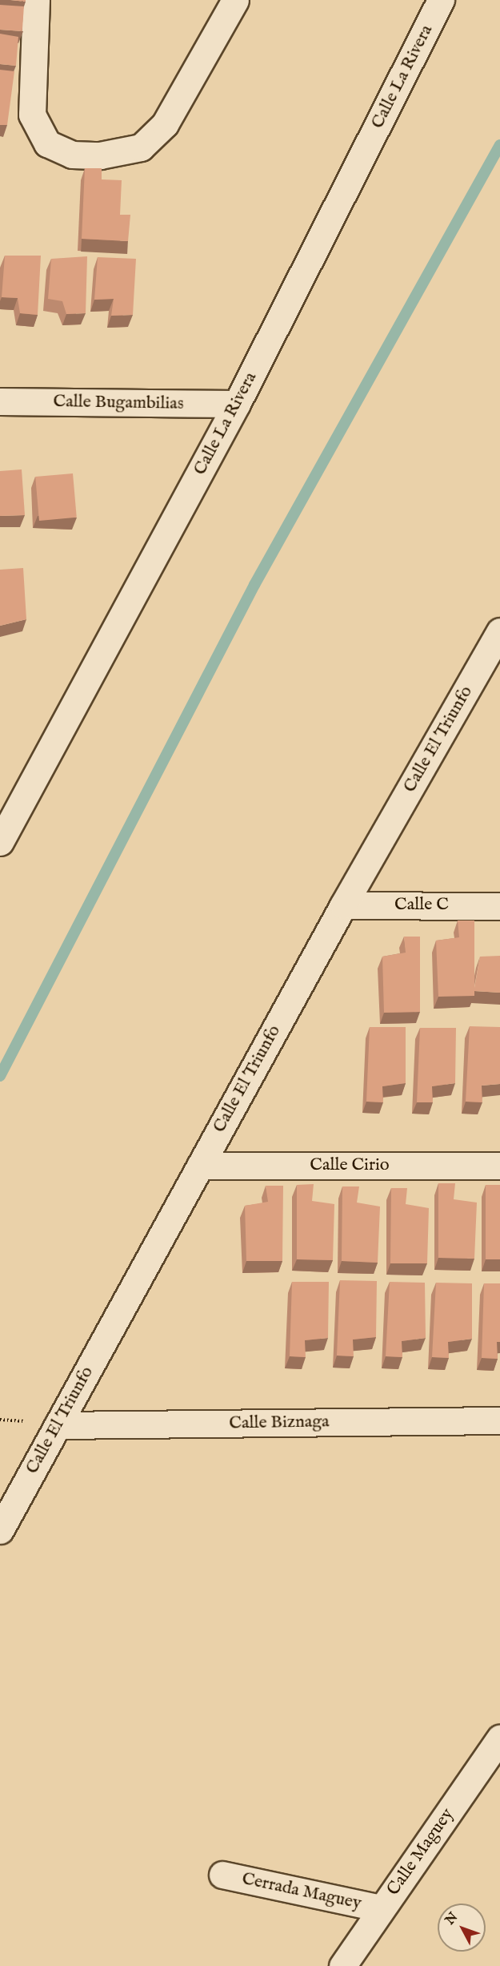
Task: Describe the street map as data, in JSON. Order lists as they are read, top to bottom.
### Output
{
  "streets": {
    "street": [
      "Calle La Rivera",
      "Calle Bugambilias",
      "Calle El Triunfo",
      "Calle C",
      "Calle Cirio",
      "Calle Biznaga",
      "Calle Maguey",
      "Cerrada Maguey"
    ]
  },
  "crossings": [
    ["Calle La Rivera", "Calle Bugambilias"],
    ["Calle El Triunfo", "Calle C"],
    ["Calle El Triunfo", "Calle Cirio"],
    ["Calle El Triunfo", "Calle Biznaga"],
    ["Calle Maguey", "Cerrada Maguey"]
  ],
  "north": "top left"
}
